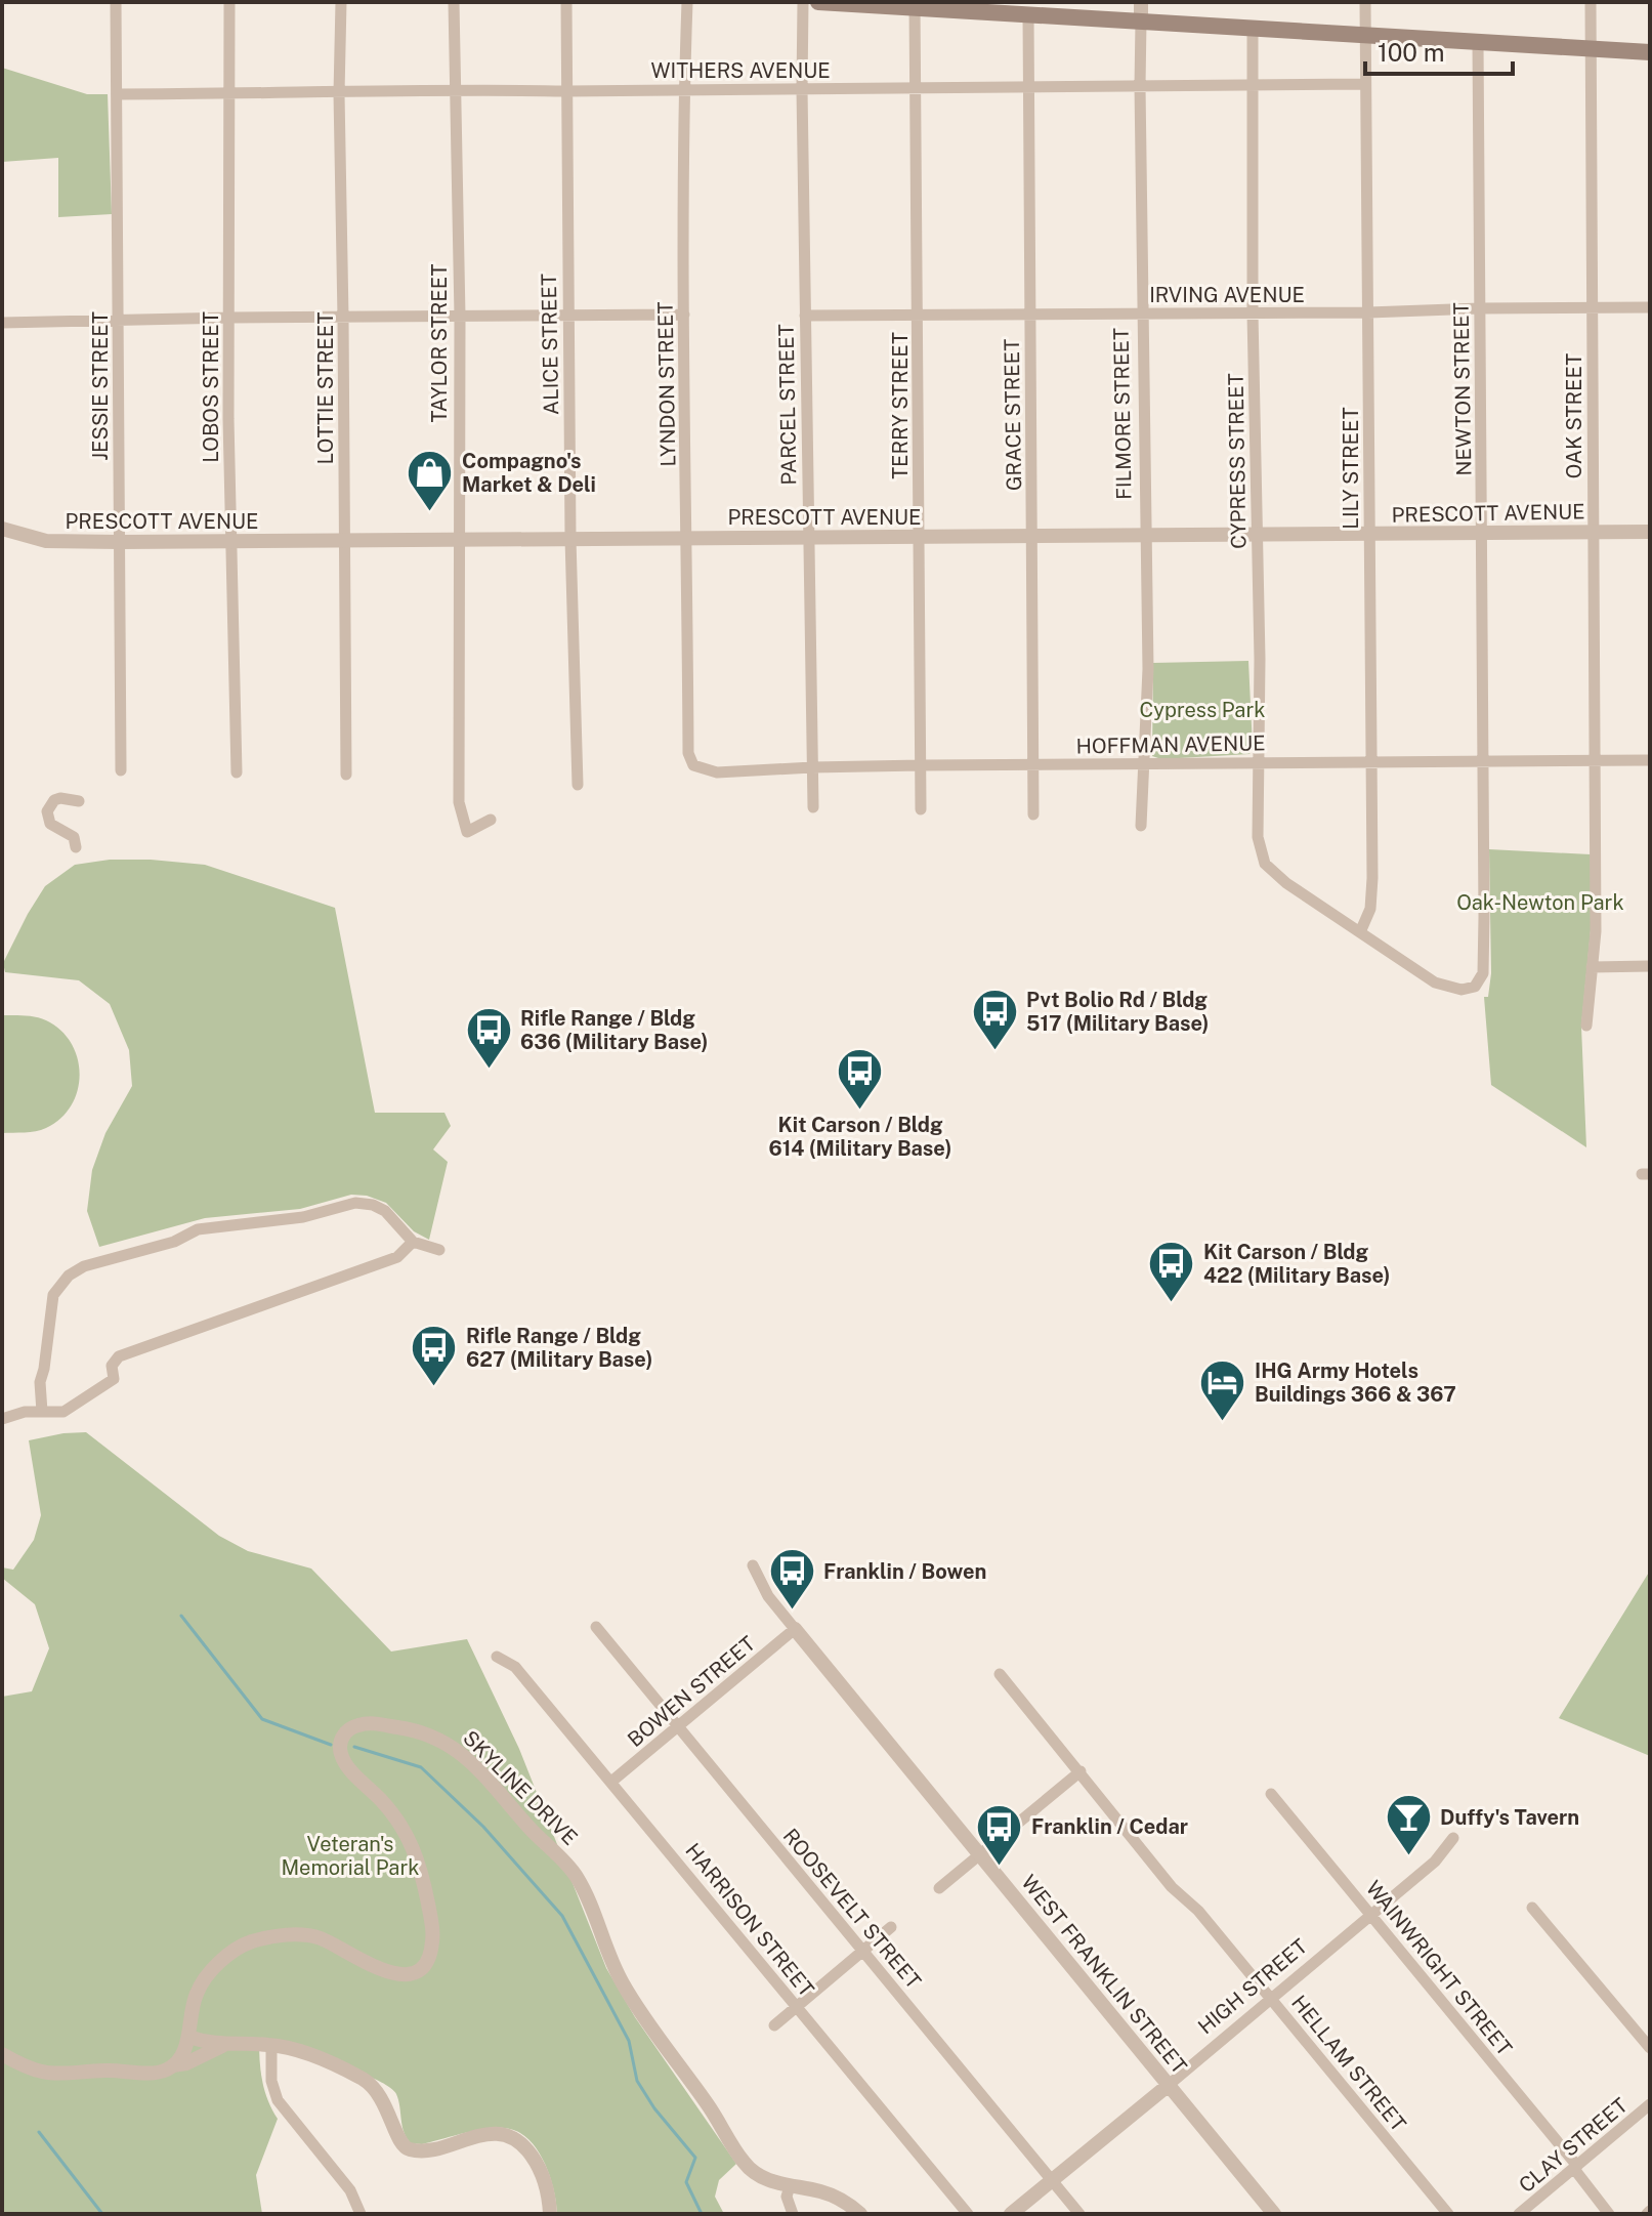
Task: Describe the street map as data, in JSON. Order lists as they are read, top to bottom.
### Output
{
  "streets": {
    "street": [
      "WITHERS AVENUE",
      "IRVING AVENUE",
      "TAYLOR STREET",
      "ALICE STREET",
      "LYNDON STREET",
      "JESSIE STREET",
      "LOBOS STREET",
      "LOTTIE STREET",
      "NEWTON STREET",
      "PARCEL STREET",
      "TERRY STREET",
      "FILMORE STREET",
      "GRACE STREET",
      "OAK STREET",
      "CYPRESS STREET",
      "LILY STREET",
      "PRESCOTT AVENUE",
      "HOFFMAN AVENUE",
      "BOWEN STREET",
      "SKYLINE DRIVE",
      "ROOSEVELT STREET",
      "HARRISON STREET",
      "WAINWRIGHT STREET",
      "WEST FRANKLIN STREET",
      "HIGH STREET",
      "HELLAM STREET",
      "CLAY STREET"
    ]
  },
  "crossings": [
    ["WITHERS AVENUE", "TAYLOR STREET"],
    ["WITHERS AVENUE", "ALICE STREET"],
    ["WITHERS AVENUE", "LYNDON STREET"],
    ["WITHERS AVENUE", "JESSIE STREET"],
    ["WITHERS AVENUE", "LOBOS STREET"],
    ["WITHERS AVENUE", "LOTTIE STREET"],
    ["WITHERS AVENUE", "PARCEL STREET"],
    ["WITHERS AVENUE", "TERRY STREET"],
    ["WITHERS AVENUE", "FILMORE STREET"],
    ["WITHERS AVENUE", "GRACE STREET"],
    ["WITHERS AVENUE", "CYPRESS STREET"],
    ["WITHERS AVENUE", "LILY STREET"],
    ["IRVING AVENUE", "NEWTON STREET"],
    ["IRVING AVENUE", "PARCEL STREET"],
    ["IRVING AVENUE", "TERRY STREET"],
    ["IRVING AVENUE", "FILMORE STREET"],
    ["IRVING AVENUE", "GRACE STREET"],
    ["IRVING AVENUE", "OAK STREET"],
    ["IRVING AVENUE", "CYPRESS STREET"],
    ["IRVING AVENUE", "LILY STREET"],
    ["TAYLOR STREET", "PRESCOTT AVENUE"],
    ["ALICE STREET", "PRESCOTT AVENUE"],
    ["LYNDON STREET", "PRESCOTT AVENUE"],
    ["LYNDON STREET", "HOFFMAN AVENUE"],
    ["JESSIE STREET", "PRESCOTT AVENUE"],
    ["LOBOS STREET", "PRESCOTT AVENUE"],
    ["LOTTIE STREET", "PRESCOTT AVENUE"],
    ["NEWTON STREET", "CYPRESS STREET"],
    ["NEWTON STREET", "PRESCOTT AVENUE"],
    ["NEWTON STREET", "HOFFMAN AVENUE"],
    ["PARCEL STREET", "PRESCOTT AVENUE"],
    ["PARCEL STREET", "HOFFMAN AVENUE"],
    ["TERRY STREET", "PRESCOTT AVENUE"],
    ["TERRY STREET", "HOFFMAN AVENUE"],
    ["FILMORE STREET", "PRESCOTT AVENUE"],
    ["FILMORE STREET", "HOFFMAN AVENUE"],
    ["GRACE STREET", "PRESCOTT AVENUE"],
    ["GRACE STREET", "HOFFMAN AVENUE"],
    ["OAK STREET", "PRESCOTT AVENUE"],
    ["OAK STREET", "HOFFMAN AVENUE"],
    ["CYPRESS STREET", "LILY STREET"],
    ["CYPRESS STREET", "PRESCOTT AVENUE"],
    ["CYPRESS STREET", "HOFFMAN AVENUE"],
    ["LILY STREET", "PRESCOTT AVENUE"],
    ["LILY STREET", "HOFFMAN AVENUE"],
    ["BOWEN STREET", "ROOSEVELT STREET"],
    ["BOWEN STREET", "HARRISON STREET"],
    ["BOWEN STREET", "WEST FRANKLIN STREET"],
    ["ROOSEVELT STREET", "HIGH STREET"],
    ["WAINWRIGHT STREET", "HIGH STREET"],
    ["WAINWRIGHT STREET", "CLAY STREET"],
    ["WEST FRANKLIN STREET", "HIGH STREET"],
    ["HIGH STREET", "HELLAM STREET"]
  ],
  "parks": ["Cypress Park", "Oak-Newton Park", "Veteran's Memorial Park"],
  "places": {
    "shop": ["Compagno's Market & Deli"],
    "bus stop": [
      "Pvt Bolio Rd / Bldg 517 (Military Base)",
      "Rifle Range / Bldg 636 (Military Base)",
      "Kit Carson / Bldg 614 (Military Base)",
      "Kit Carson / Bldg 422 (Military Base)",
      "Rifle Range / Bldg 627 (Military Base)",
      "Franklin / Bowen",
      "Franklin / Cedar"
    ],
    "hotel": ["IHG Army Hotels Buildings 366 & 367"],
    "bar": ["Duffy's Tavern"]
  },
  "scale_bar": "100 m"
}
